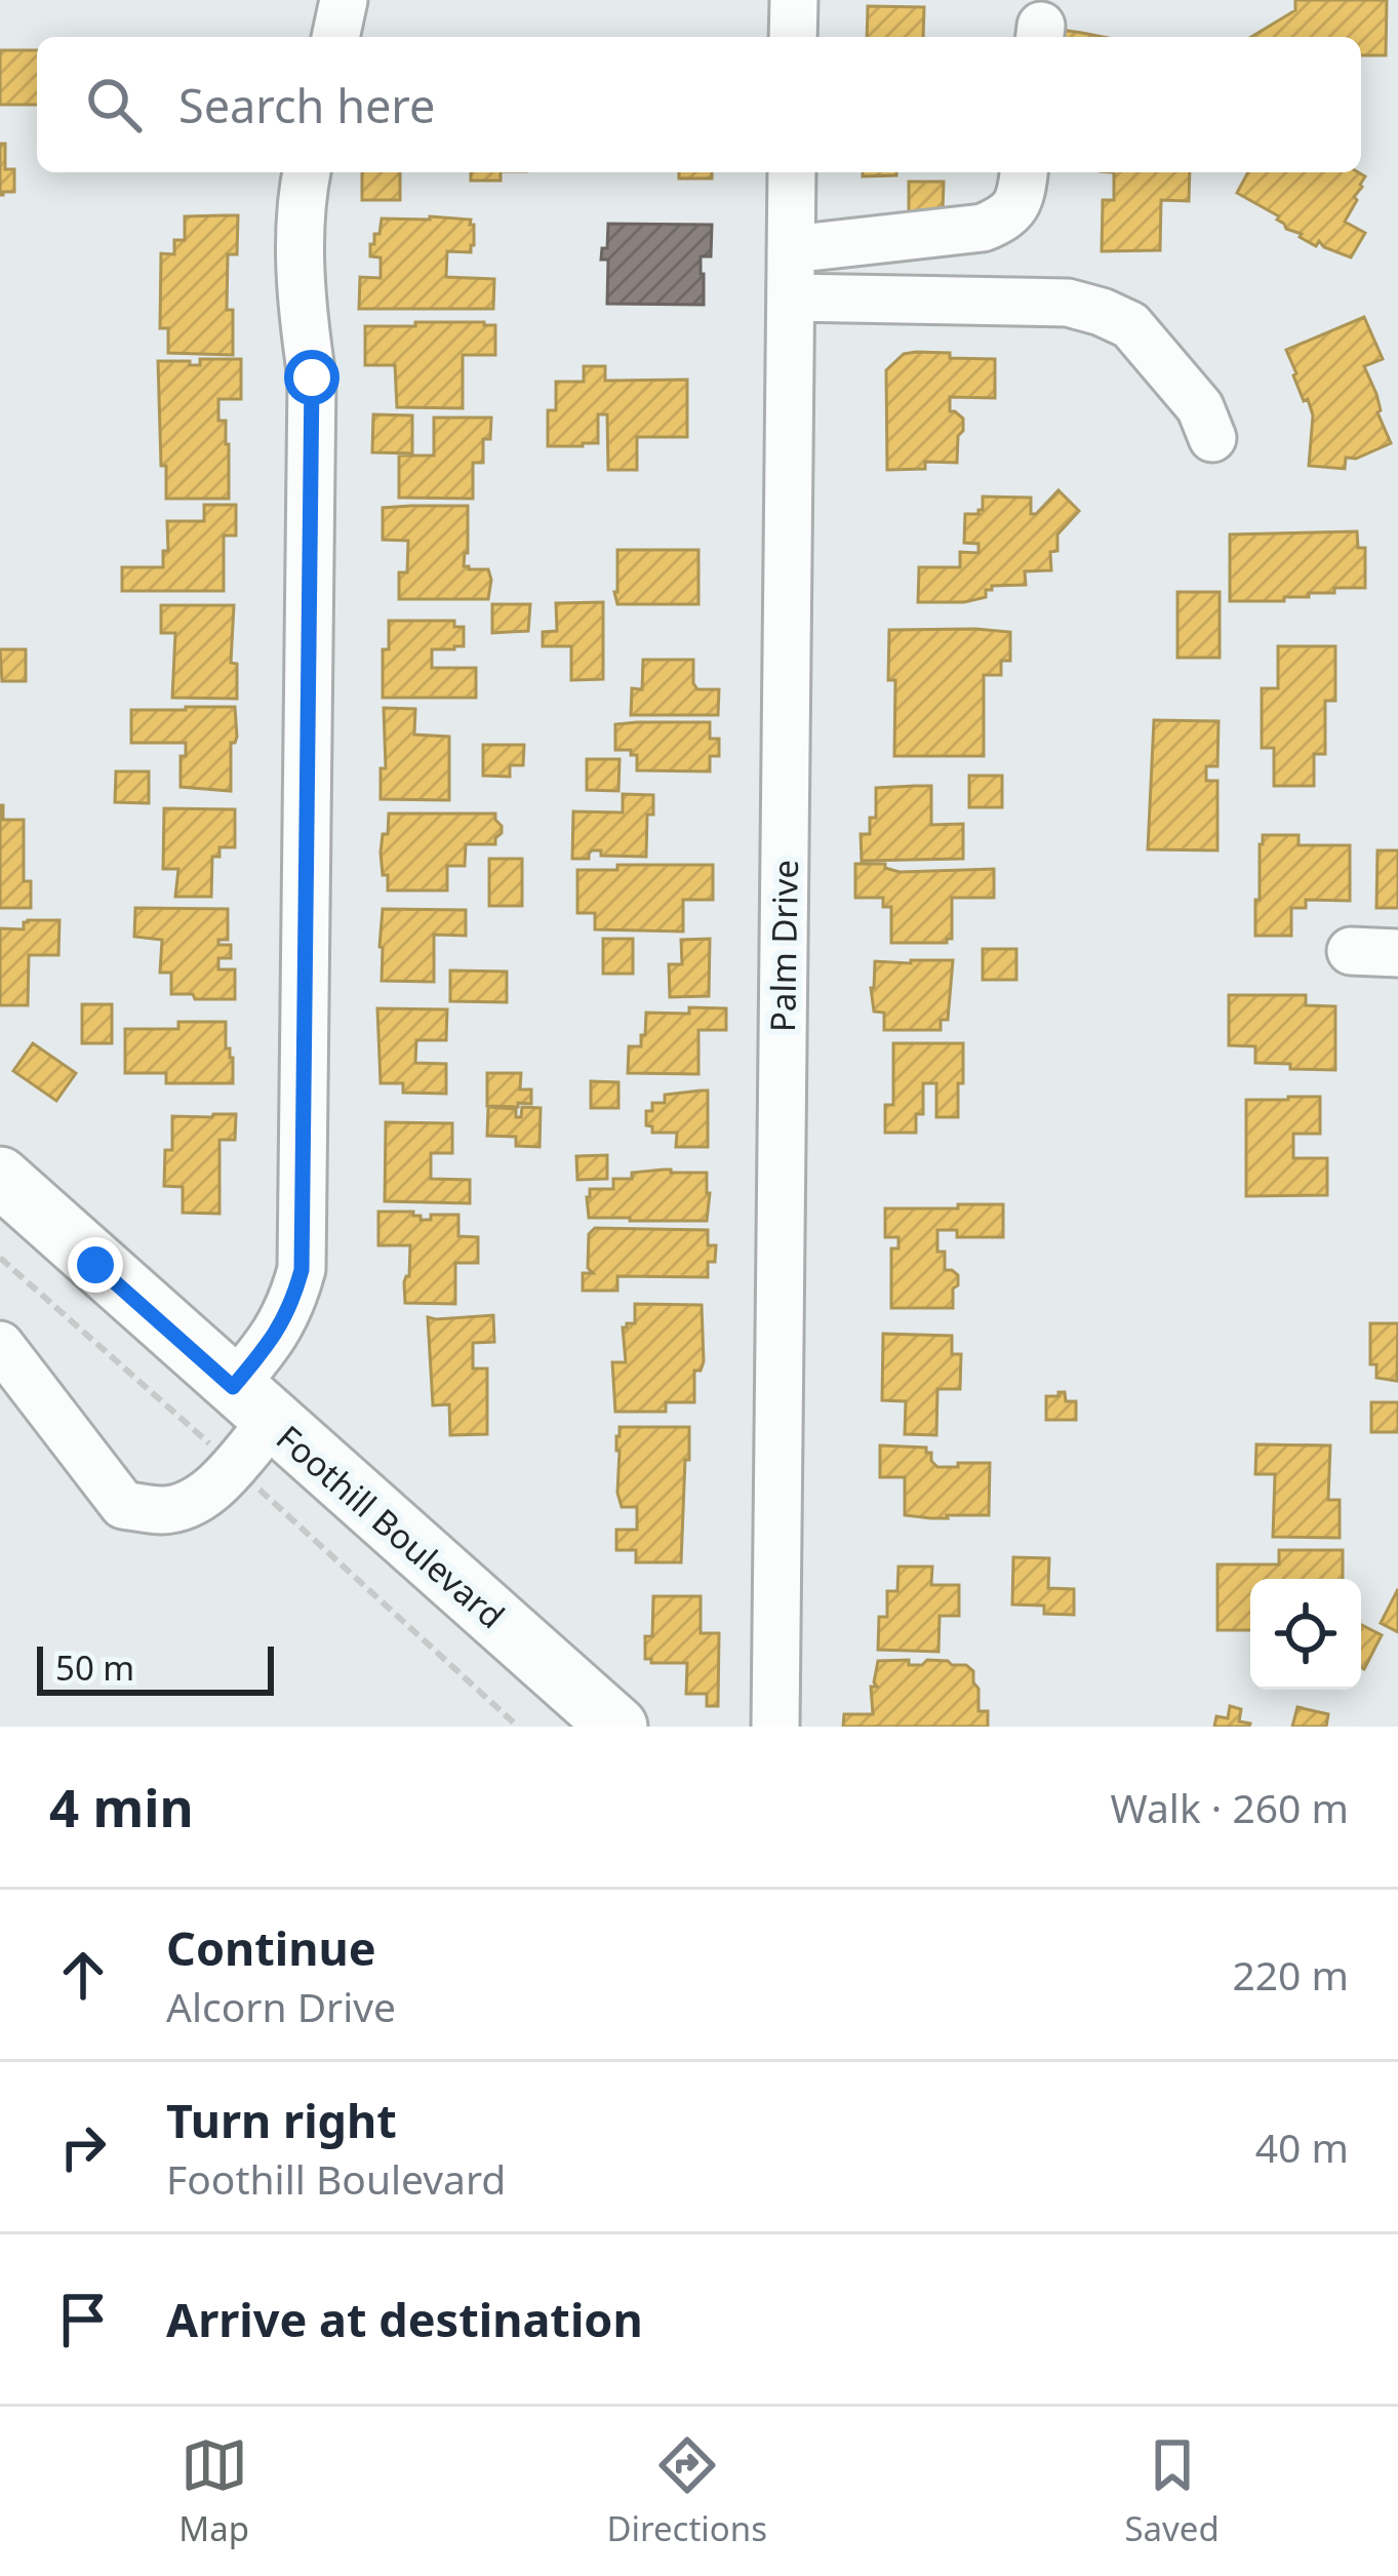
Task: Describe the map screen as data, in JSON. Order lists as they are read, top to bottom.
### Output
{
  "streets": {
    "main road": ["Foothill Boulevard"],
    "street": ["Palm Drive"]
  },
  "scale_bar": "50 m",
  "page": {
    "search": "Search here",
    "scale": "50 m",
    "heading": ["4 min", "Walk · 260 m"],
    "list": [
      ["Continue", "Alcorn Drive", "220 m"],
      ["Turn right", "Foothill Boulevard", "40 m"],
      "Arrive at destination"
    ],
    "nav": ["Map", "Directions", "Saved"]
  }
}
